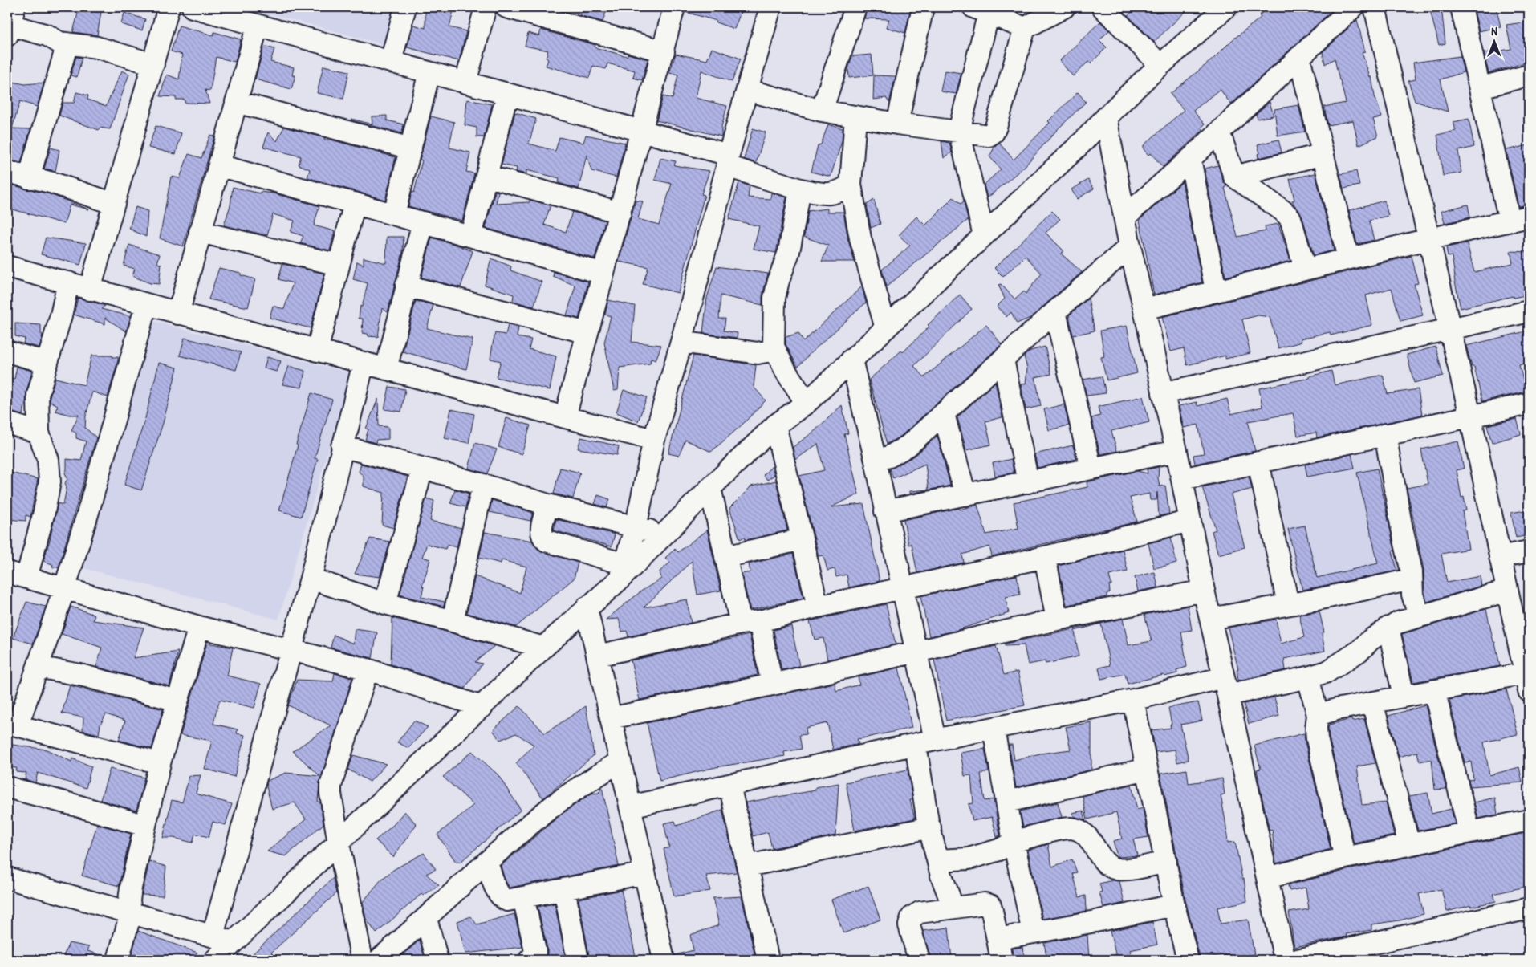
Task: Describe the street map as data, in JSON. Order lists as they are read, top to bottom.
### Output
{
  "north": "top"
}
